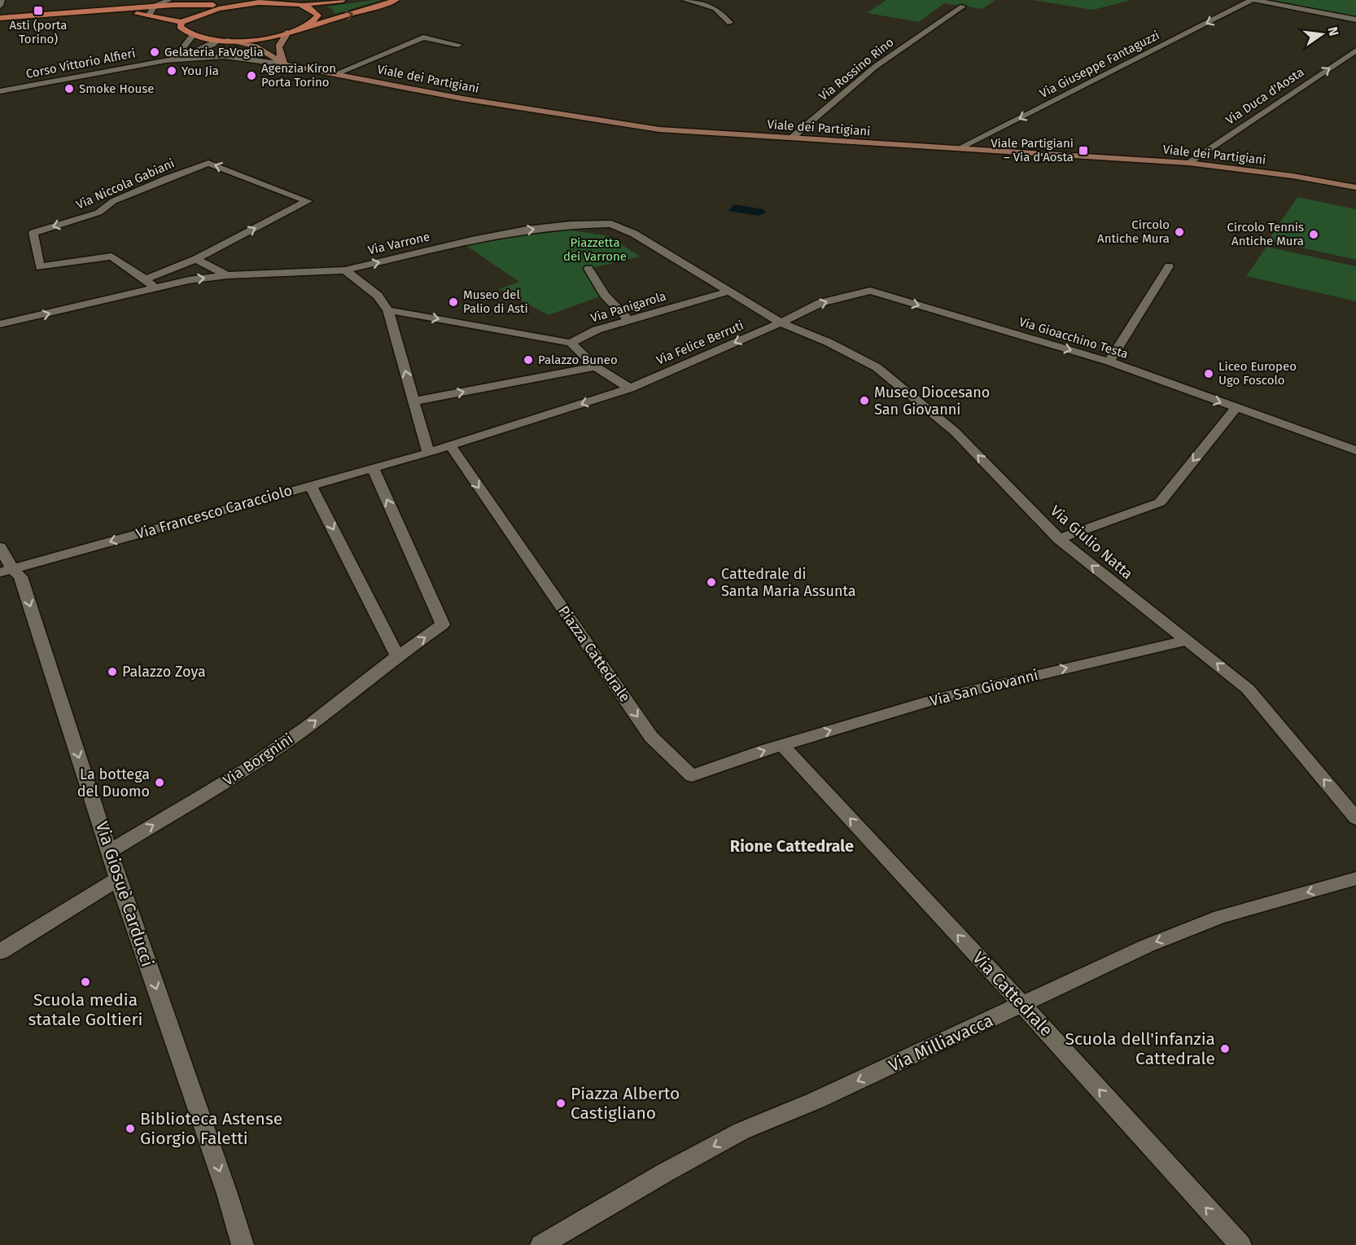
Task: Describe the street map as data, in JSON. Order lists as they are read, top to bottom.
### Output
{
  "streets": {
    "street": [
      "Corso Vittorio Alfieri",
      "Via Giuseppe Fantaguzzi",
      "Via Rossino Rino",
      "Viale dei Partigiani",
      "Via Duca d'Aosta",
      "Via Niccola Gabiani",
      "Via Varrone",
      "Via Panigarola",
      "Via Gioacchino Testa",
      "Via Felice Berruti",
      "Via Francesco Caracciolo",
      "Via Giulio Natta",
      "Piazza Cattedrale",
      "Via San Giovanni",
      "Via Borgnini",
      "Via Giosuè Carducci",
      "Via Cattedrale",
      "Via Milliavacca"
    ]
  },
  "crossings": [
    ["Corso Vittorio Alfieri", "Viale dei Partigiani"],
    ["Via Giuseppe Fantaguzzi", "Viale dei Partigiani"],
    ["Via Rossino Rino", "Viale dei Partigiani"],
    ["Viale dei Partigiani", "Via Duca d'Aosta"],
    ["Via Niccola Gabiani", "Via Varrone"],
    ["Via Varrone", "Via Panigarola"],
    ["Via Varrone", "Via Gioacchino Testa"],
    ["Via Varrone", "Via Felice Berruti"],
    ["Via Varrone", "Via Giulio Natta"],
    ["Via Gioacchino Testa", "Via Felice Berruti"],
    ["Via Gioacchino Testa", "Via Giulio Natta"],
    ["Via Felice Berruti", "Via Giulio Natta"],
    ["Via Francesco Caracciolo", "Via Giosuè Carducci"],
    ["Via Giulio Natta", "Via San Giovanni"],
    ["Piazza Cattedrale", "Via San Giovanni"],
    ["Piazza Cattedrale", "Via Cattedrale"],
    ["Via San Giovanni", "Via Cattedrale"],
    ["Via Borgnini", "Via Giosuè Carducci"],
    ["Via Cattedrale", "Via Milliavacca"]
  ],
  "one_way": [
    "Via Giuseppe Fantaguzzi",
    "Via Duca d'Aosta",
    "Via Gioacchino Testa",
    "Via Felice Berruti",
    "Via Francesco Caracciolo",
    "Via Giulio Natta",
    "Piazza Cattedrale",
    "Via San Giovanni",
    "Via Borgnini",
    "Via Giosuè Carducci",
    "Via Cattedrale",
    "Via Milliavacca"
  ],
  "districts": ["Rione Cattedrale"],
  "parks": ["Piazzetta dei Varrone"],
  "places": {
    "transit": ["Asti (porta Torino)", "Viale Partigiani – Via d'Aosta"],
    "other": [
      "Gelateria FaVoglia",
      "You Jia",
      "Agenzia Kiron Porta Torino",
      "Smoke House",
      "Circolo Antiche Mura",
      "Circolo Tennis Antiche Mura",
      "Museo del Palio di Asti",
      "Palazzo Buneo",
      "Liceo Europeo Ugo Foscolo",
      "Museo Diocesano San Giovanni",
      "Cattedrale di Santa Maria Assunta",
      "Palazzo Zoya",
      "La bottega del Duomo",
      "Scuola media statale Goltieri",
      "Scuola dell'infanzia Cattedrale",
      "Piazza Alberto Castigliano",
      "Biblioteca Astense Giorgio Faletti"
    ]
  },
  "north": "right"
}
